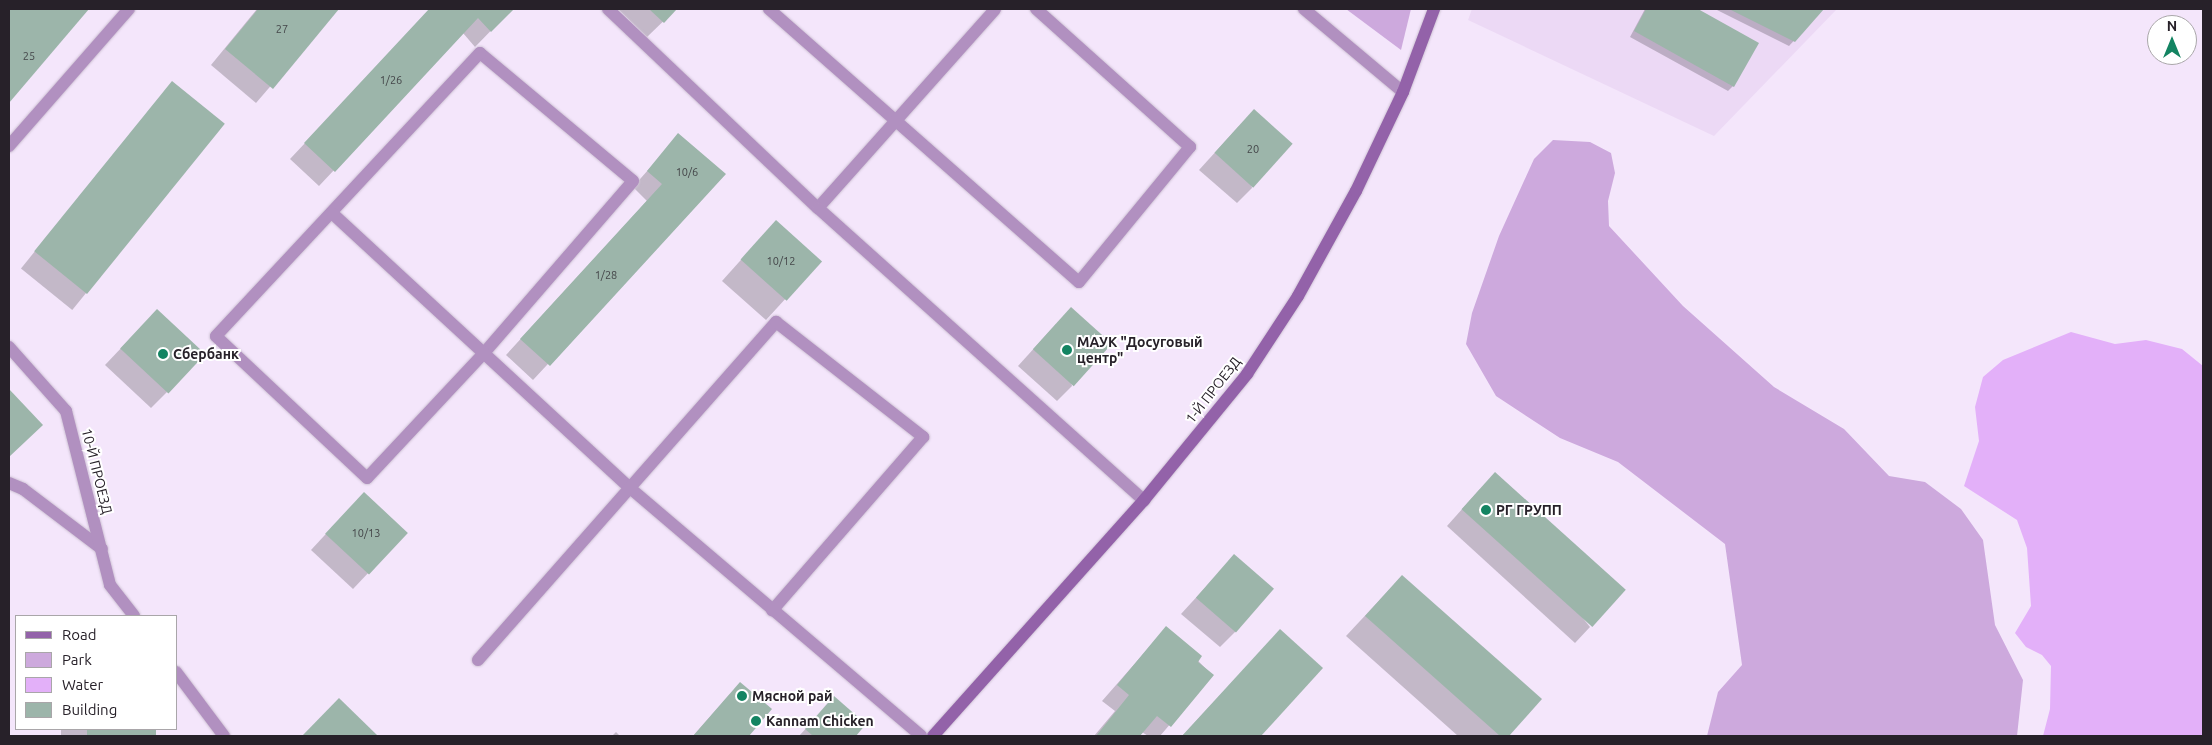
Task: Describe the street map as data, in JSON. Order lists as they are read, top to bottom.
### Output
{
  "streets": {
    "street": ["1-Й ПРОЕЗД", "10-Й ПРОЕЗД"]
  },
  "places": [
    "МАУК \"Досуговый центр\"",
    "Сбербанк",
    "РГ ГРУПП",
    "Мясной рай",
    "Kannam Chicken"
  ],
  "house_numbers": [
    "27",
    "25",
    "1/26",
    "20",
    "10/6",
    "10/12",
    "1/28",
    "10/13"
  ],
  "legend": [
    "Road",
    "Park",
    "Water",
    "Building"
  ],
  "north": "top"
}
